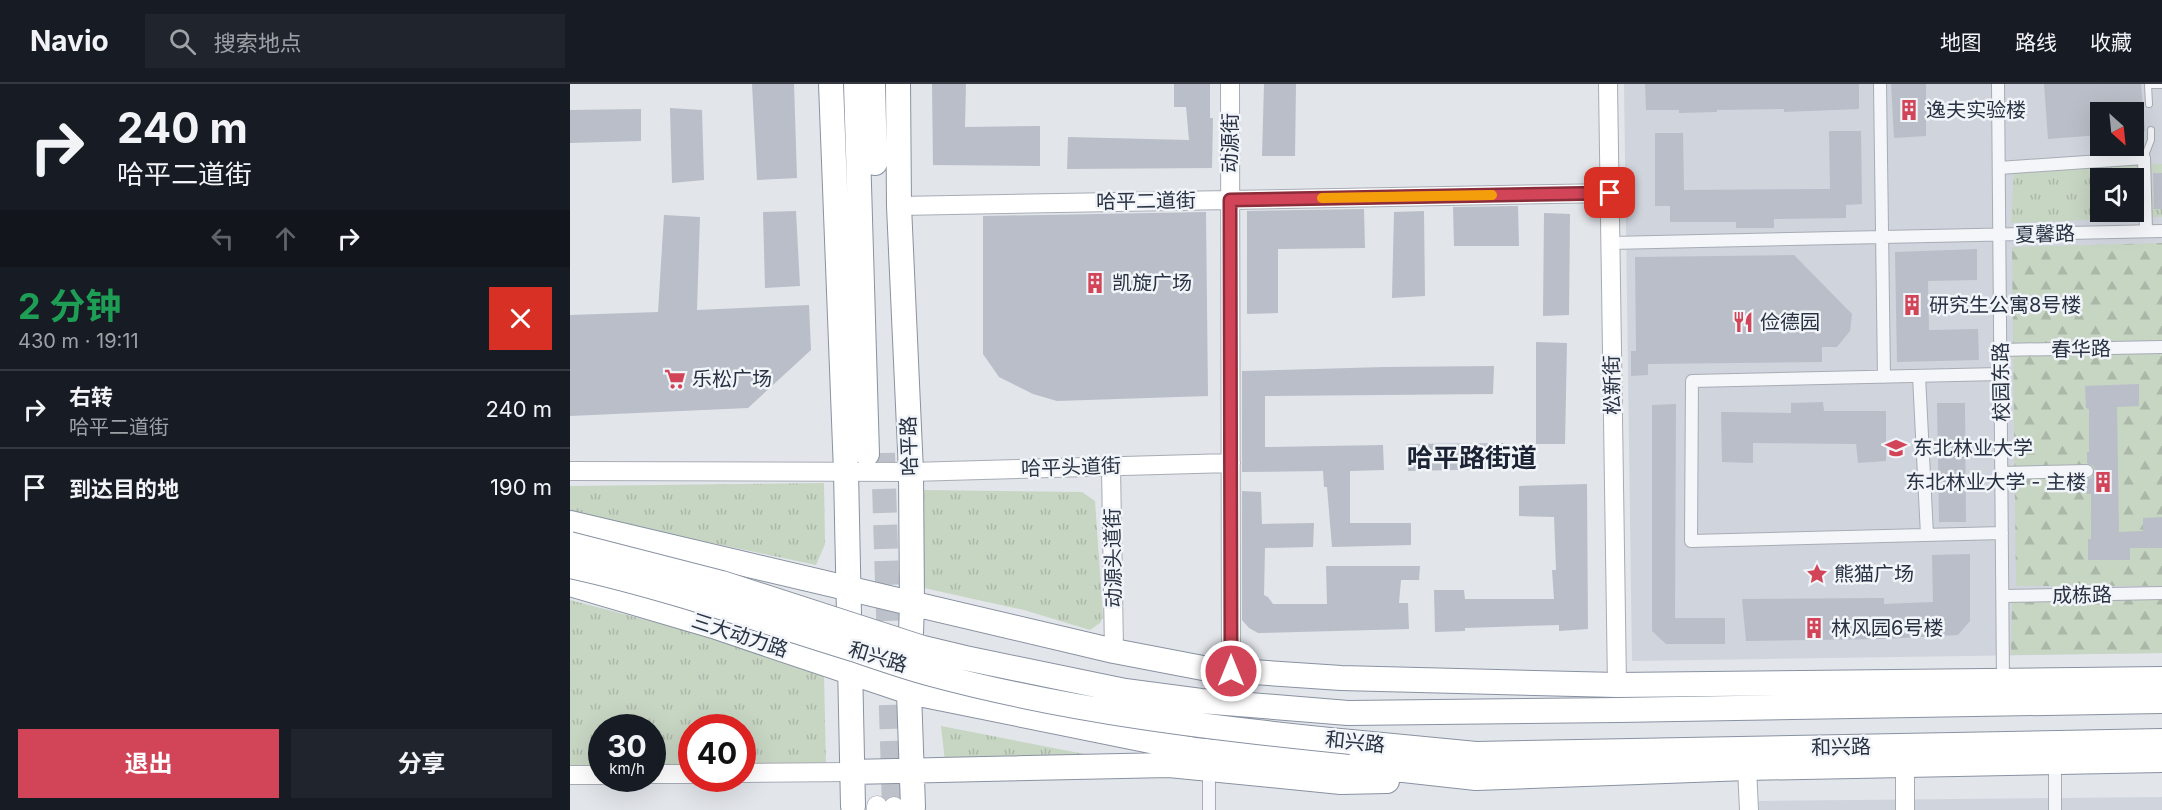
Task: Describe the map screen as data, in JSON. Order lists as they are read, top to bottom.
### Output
{
  "streets": {
    "highway": ["哈平路", "三大动力路", "和兴路"],
    "street": [
      "动源街",
      "哈平二道街",
      "夏馨路",
      "春华路",
      "校园东路",
      "松新街",
      "哈平头道街",
      "动源头道街",
      "成栋路"
    ]
  },
  "crossings": [
    ["动源街", "哈平二道街"],
    ["动源街", "哈平头道街"],
    ["哈平二道街", "松新街"],
    ["哈平二道街", "哈平路"],
    ["夏馨路", "校园东路"],
    ["夏馨路", "松新街"],
    ["春华路", "校园东路"],
    ["校园东路", "成栋路"],
    ["哈平路", "哈平头道街"],
    ["哈平路", "三大动力路"],
    ["哈平路", "和兴路"],
    ["哈平头道街", "动源头道街"],
    ["三大动力路", "和兴路"]
  ],
  "districts": ["哈平路街道"],
  "places": {
    "building": [
      "逸夫实验楼",
      "凯旋广场",
      "研究生公寓8号楼",
      "东北林业大学 - 主楼",
      "林风园6号楼"
    ],
    "restaurant": ["俭德园"],
    "supermarket": ["乐松广场"],
    "school or university": ["东北林业大学"],
    "place": ["熊猫广场"]
  },
  "north": "bottom right",
  "page": {
    "header": "Navio",
    "search": "搜索地点",
    "nav": ["地图", "路线", "收藏"],
    "turn": ["240 m", "哈平二道街"],
    "heading": ["2 分钟", "430 m · 19:11"],
    "list": [
      {
        "name": "右转",
        "note": "哈平二道街",
        "value": "240 m"
      },
      {
        "name": "到达目的地",
        "value": "190 m"
      }
    ],
    "speed": "30 km/h",
    "limit": "40",
    "buttons": ["退出", "分享"]
  }
}
